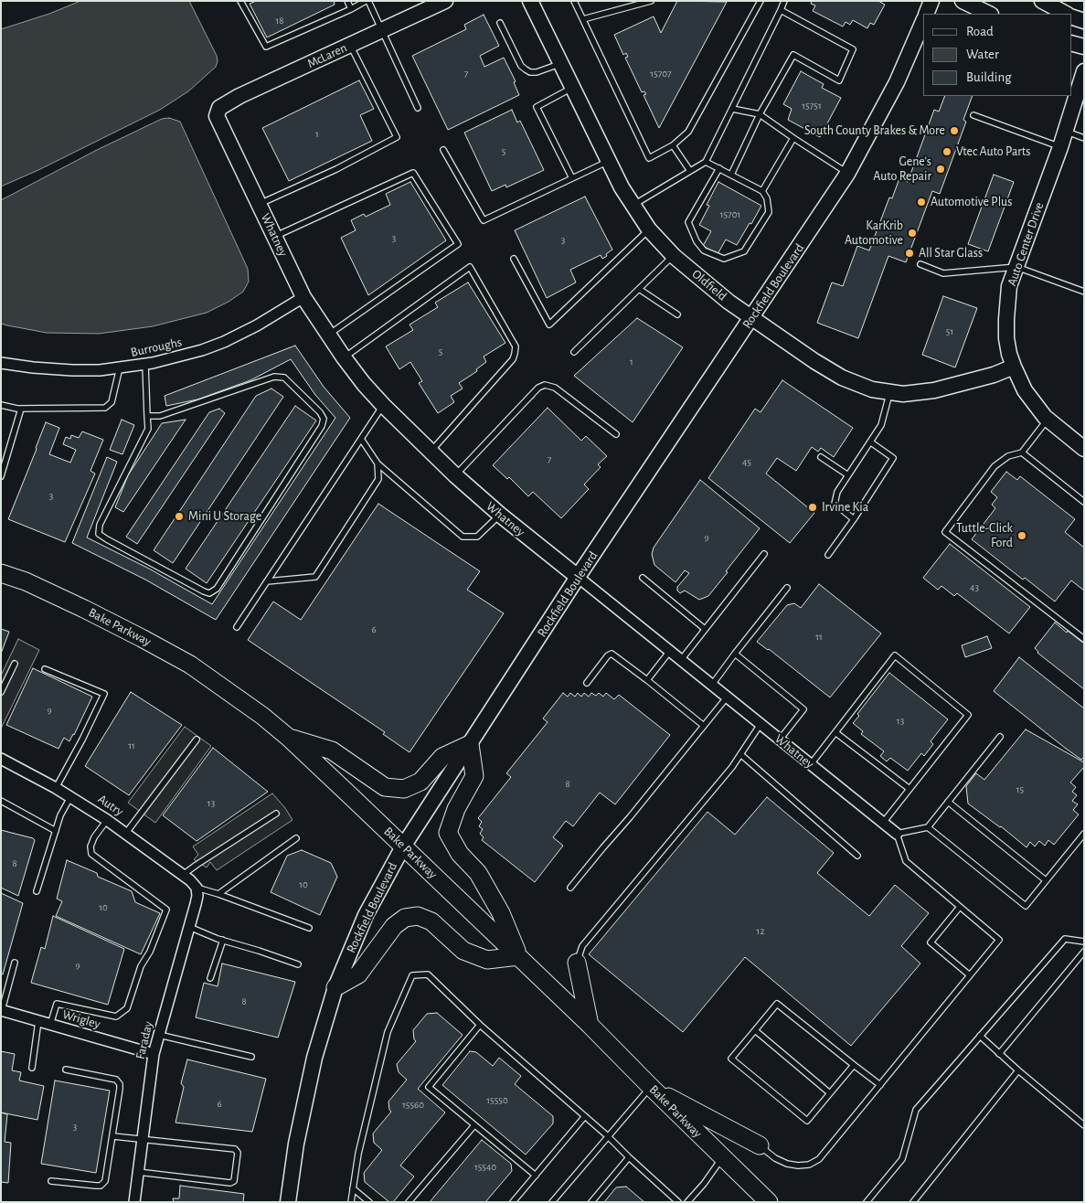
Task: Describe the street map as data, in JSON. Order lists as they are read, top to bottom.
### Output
{
  "streets": {
    "main road": ["Bake Parkway"],
    "street": [
      "McLaren",
      "Whatney",
      "Auto Center Drive",
      "Oldfield",
      "Rockfield Boulevard",
      "Burroughs",
      "Autry",
      "Wrigley",
      "Faraday"
    ]
  },
  "crossings": [
    ["McLaren", "Whatney"],
    ["Whatney", "Rockfield Boulevard"],
    ["Whatney", "Burroughs"],
    ["Auto Center Drive", "Oldfield"],
    ["Oldfield", "Rockfield Boulevard"],
    ["Rockfield Boulevard", "Bake Parkway"],
    ["Autry", "Faraday"],
    ["Wrigley", "Faraday"]
  ],
  "places": [
    "South County Brakes & More",
    "Vtec Auto Parts",
    "Gene’s Auto Repair",
    "Automotive Plus",
    "KarKrib Automotive",
    "All Star Glass",
    "Irvine Kia",
    "Mini U Storage",
    "Tuttle-Click Ford"
  ],
  "house_numbers": [
    "18",
    "7",
    "15707",
    "15751",
    "1",
    "5",
    "15701",
    "3",
    "3",
    "51",
    "5",
    "1",
    "7",
    "45",
    "3",
    "9",
    "43",
    "6",
    "11",
    "9",
    "13",
    "11",
    "8",
    "15",
    "13",
    "8",
    "10",
    "10",
    "12",
    "9",
    "8",
    "15550",
    "6",
    "15560",
    "3",
    "15540"
  ],
  "legend": ["Road", "Water", "Building"]
}
